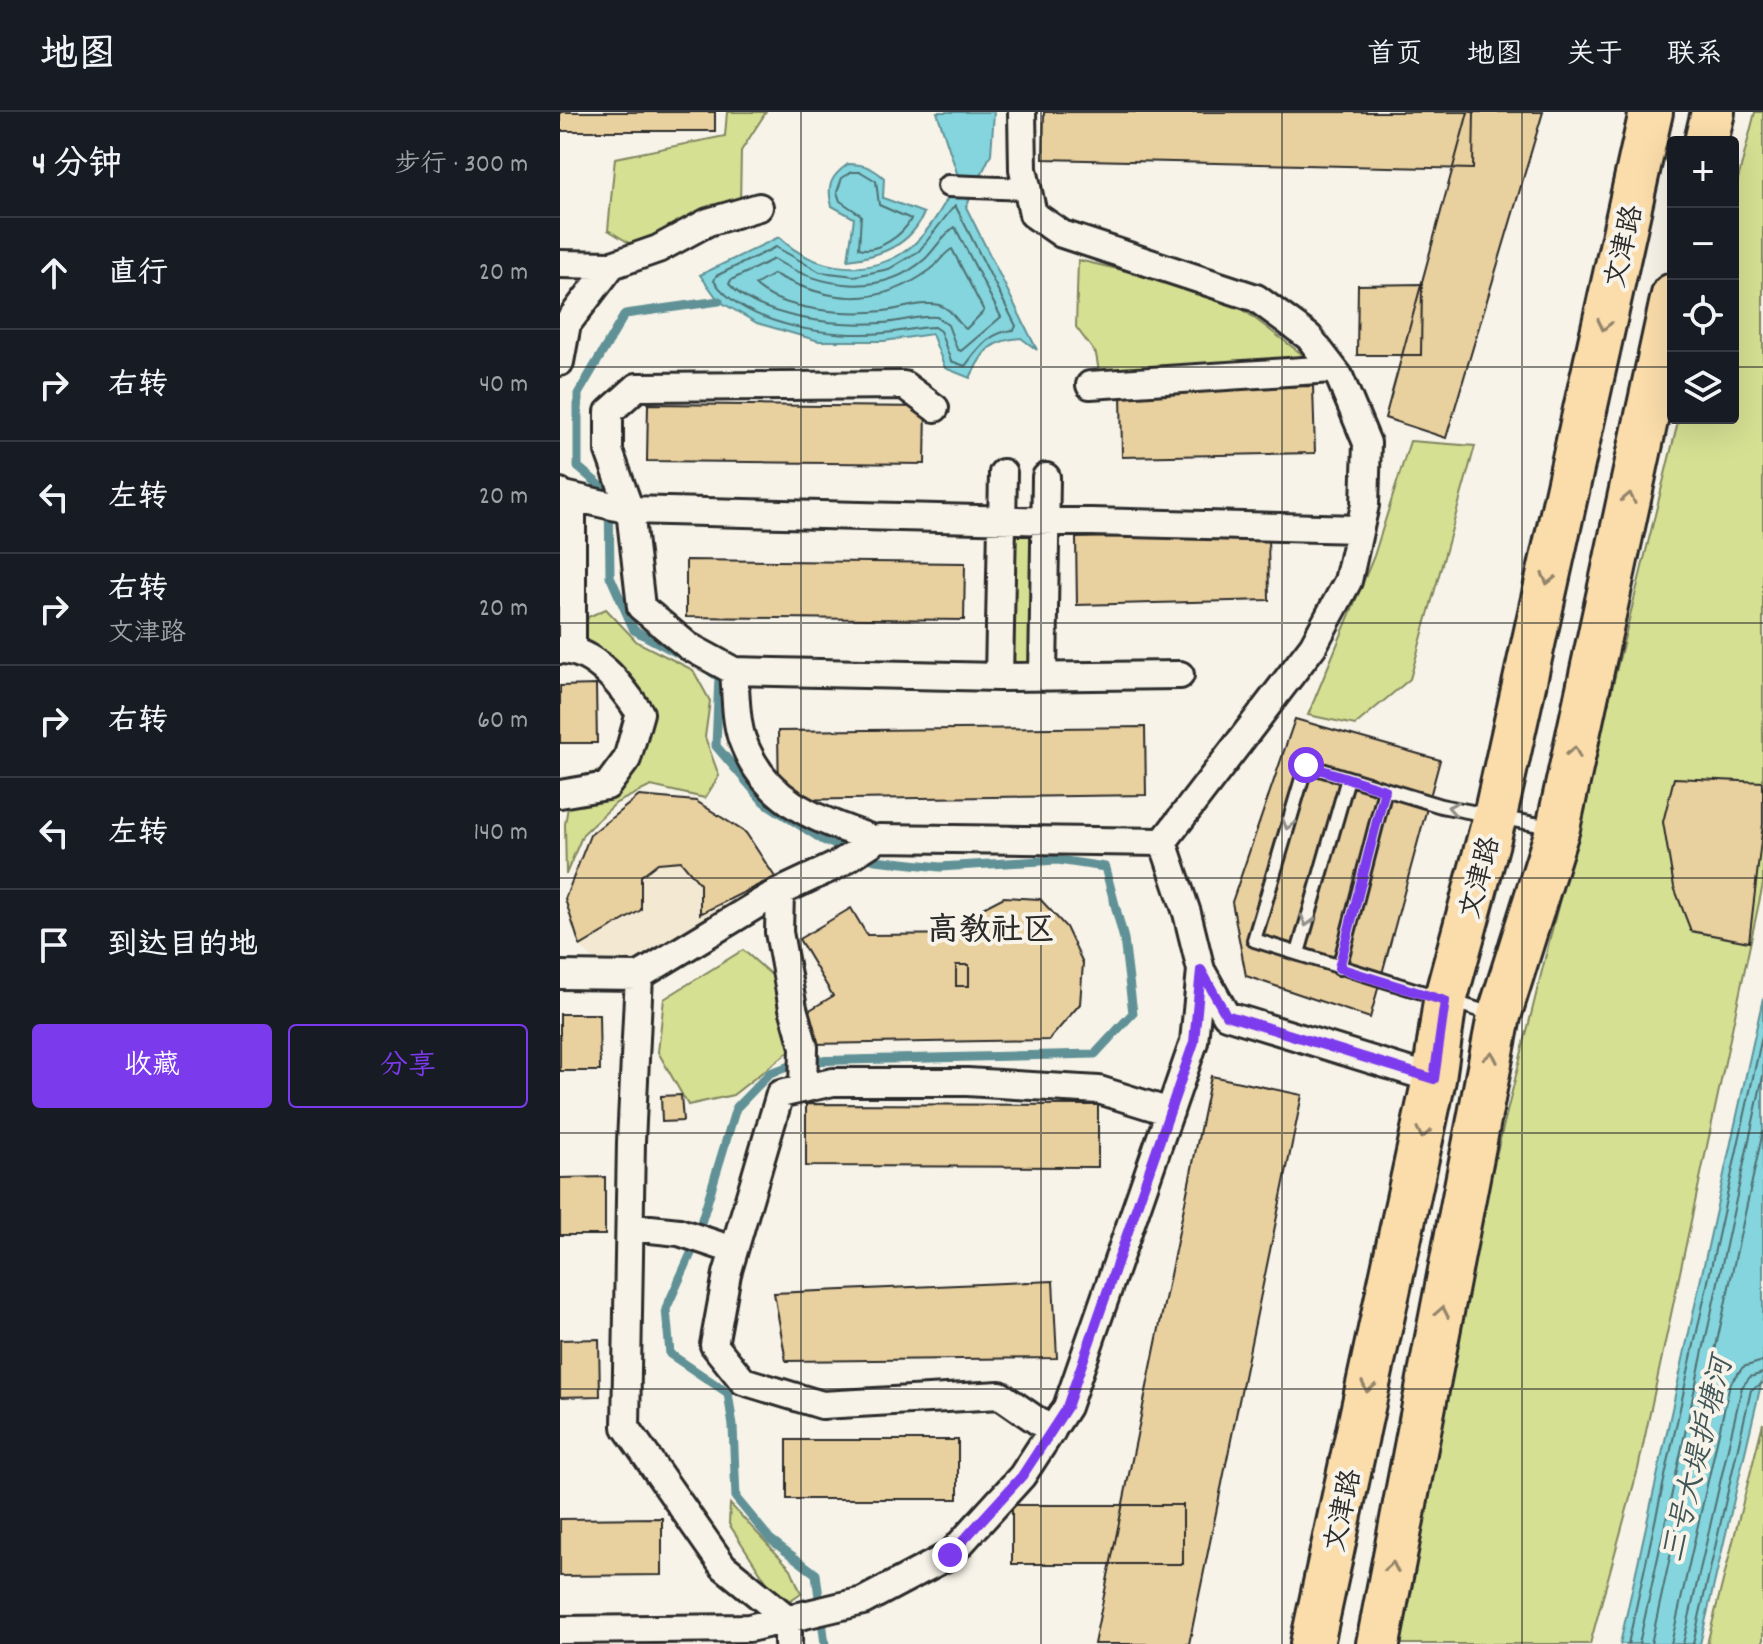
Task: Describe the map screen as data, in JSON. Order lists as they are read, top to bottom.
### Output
{
  "streets": {
    "main road": ["文津路"]
  },
  "districts": ["高教社区"],
  "water": ["三号大堤护塘河"],
  "page": {
    "header": "地图",
    "nav": [
      "首页",
      "地图",
      "关于",
      "联系"
    ],
    "heading": ["4 分钟", "步行 · 300 m"],
    "map_buttons": ["+", "−"],
    "list": [
      ["直行", "20 m"],
      ["右转", "40 m"],
      ["左转", "20 m"],
      ["右转", "文津路", "20 m"],
      ["右转", "60 m"],
      ["左转", "140 m"],
      "到达目的地"
    ],
    "buttons": ["收藏", "分享"]
  }
}
